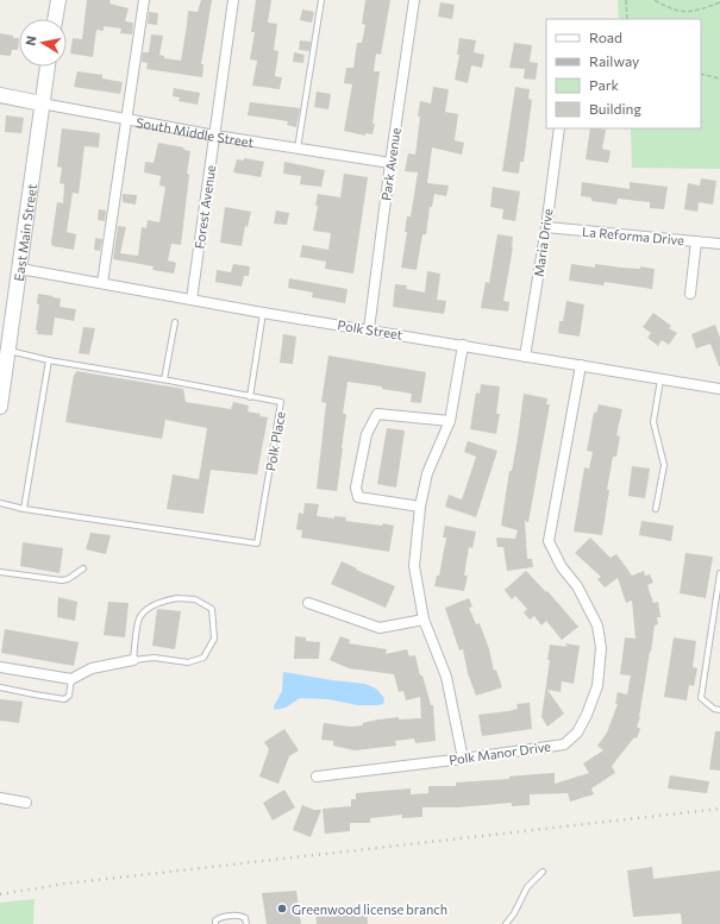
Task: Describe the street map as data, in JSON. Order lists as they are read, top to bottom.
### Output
{
  "streets": {
    "main road": ["South Middle Street", "East Main Street"],
    "street": [
      "Park Avenue",
      "Forest Avenue",
      "La Reforma Drive",
      "Maria Drive",
      "Polk Street",
      "Polk Manor Drive"
    ],
    "lane": ["Polk Place"]
  },
  "crossings": [
    ["South Middle Street", "Park Avenue"],
    ["South Middle Street", "Forest Avenue"],
    ["South Middle Street", "East Main Street"],
    ["Park Avenue", "Polk Street"],
    ["Forest Avenue", "Polk Street"],
    ["East Main Street", "Polk Street"],
    ["East Main Street", "Polk Place"],
    ["La Reforma Drive", "Maria Drive"],
    ["Maria Drive", "Polk Street"],
    ["Polk Street", "Polk Manor Drive"]
  ],
  "places": ["Greenwood license branch"],
  "legend": [
    "Road",
    "Railway",
    "Park",
    "Building"
  ],
  "north": "left"
}
